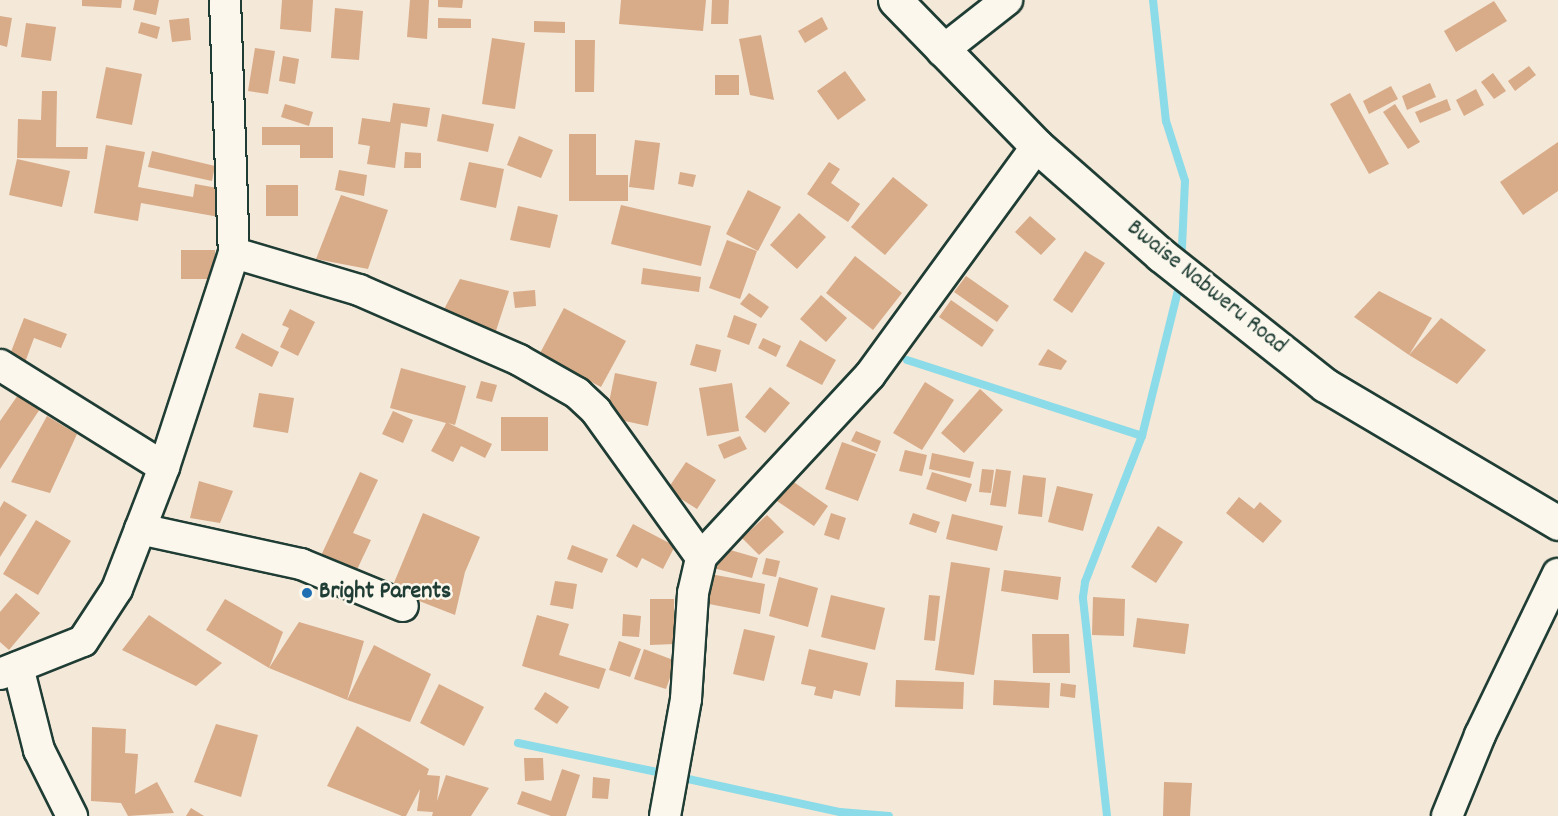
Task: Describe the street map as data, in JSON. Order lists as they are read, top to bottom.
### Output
{
  "streets": {
    "main road": ["Bwaise Nabweru Road"]
  },
  "places": ["Bright Parents"]
}
